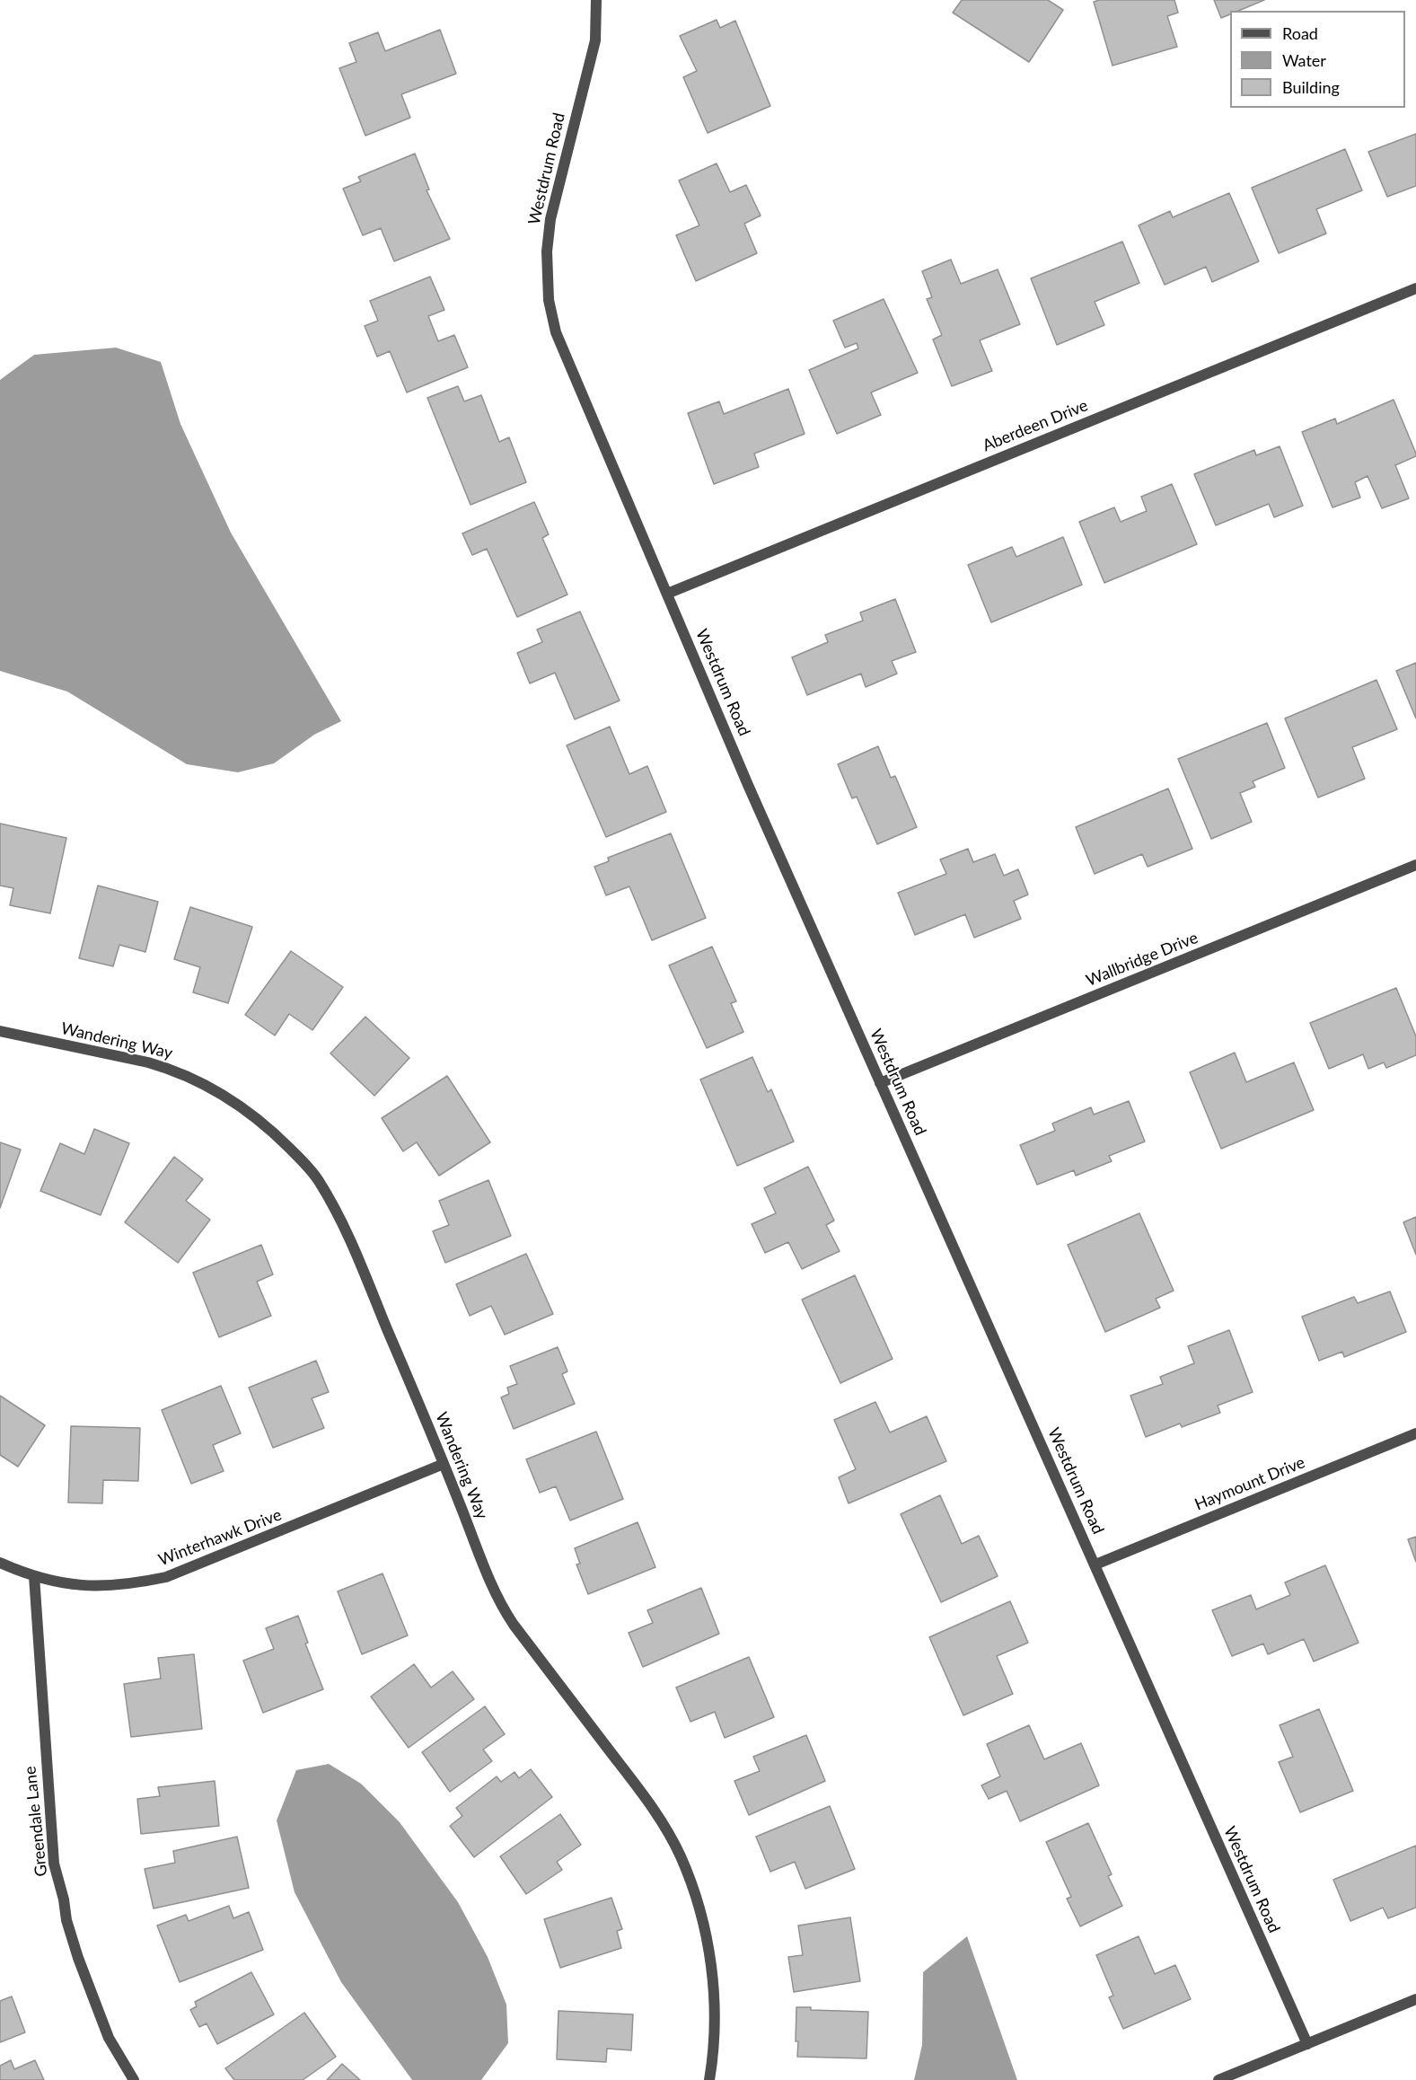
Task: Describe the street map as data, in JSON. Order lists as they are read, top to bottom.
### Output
{
  "streets": {
    "street": [
      "Westdrum Road",
      "Aberdeen Drive",
      "Wallbridge Drive",
      "Wandering Way",
      "Haymount Drive",
      "Winterhawk Drive",
      "Greendale Lane"
    ]
  },
  "crossings": [
    ["Westdrum Road", "Aberdeen Drive"],
    ["Westdrum Road", "Wallbridge Drive"],
    ["Westdrum Road", "Haymount Drive"],
    ["Wandering Way", "Winterhawk Drive"],
    ["Winterhawk Drive", "Greendale Lane"]
  ],
  "legend": ["Road", "Water", "Building"]
}
